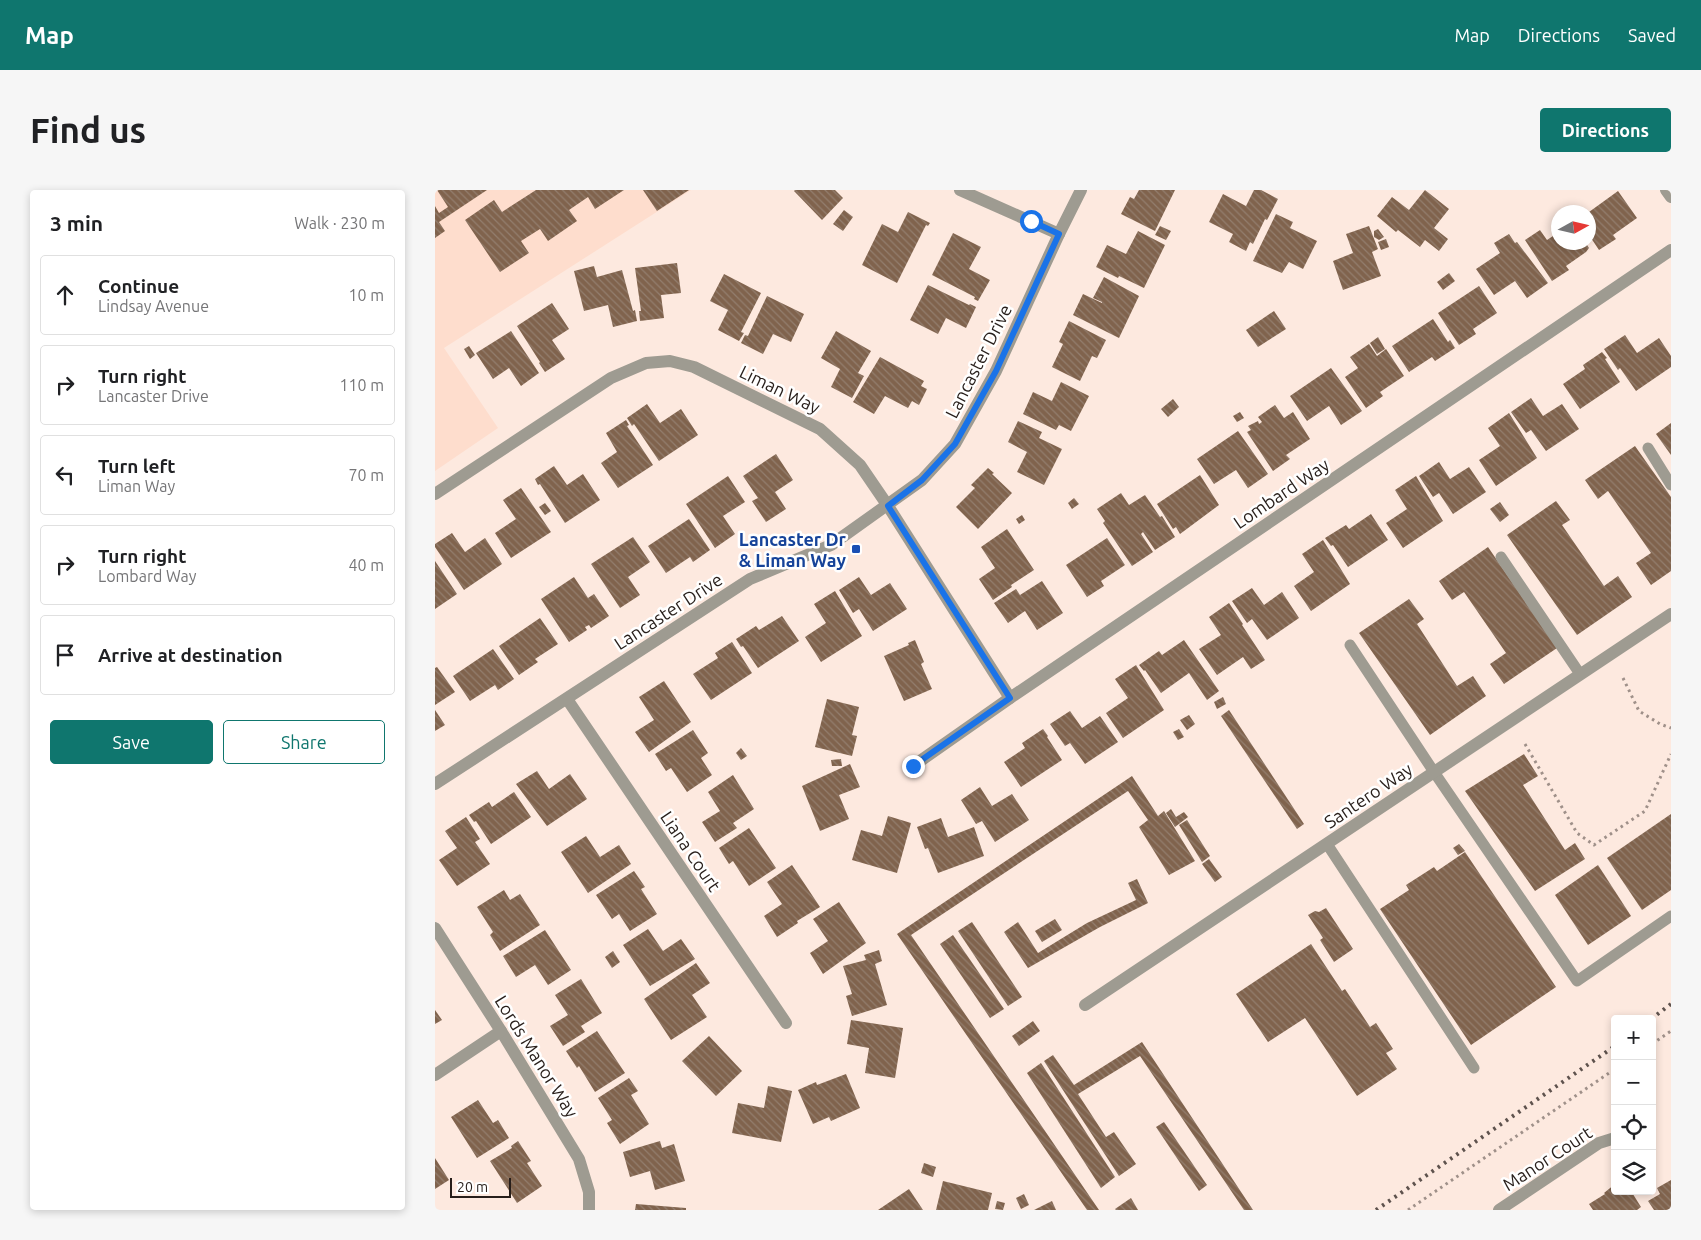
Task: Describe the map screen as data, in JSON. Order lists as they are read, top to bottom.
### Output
{
  "streets": {
    "street": [
      "Lancaster Drive",
      "Liman Way",
      "Lombard Way",
      "Santero Way",
      "Liana Court",
      "Lords Manor Way",
      "Manor Court"
    ]
  },
  "crossings": [
    ["Lancaster Drive", "Liman Way"],
    ["Lancaster Drive", "Liana Court"],
    ["Liman Way", "Lombard Way"]
  ],
  "places": {
    "transit": ["Lancaster Dr & Liman Way"]
  },
  "scale_bar": "20 m",
  "north": "right",
  "page": {
    "header": "Map",
    "nav": ["Map", "Directions", "Saved"],
    "buttons": [
      "Directions",
      ["Save", "Share"]
    ],
    "title": "Find us",
    "heading": ["3 min", "Walk · 230 m"],
    "list": [
      ["Continue", "Lindsay Avenue", "10 m"],
      ["Turn right", "Lancaster Drive", "110 m"],
      ["Turn left", "Liman Way", "70 m"],
      ["Turn right", "Lombard Way", "40 m"],
      "Arrive at destination"
    ],
    "map_buttons": ["+", "−"],
    "scale": "20 m"
  }
}
